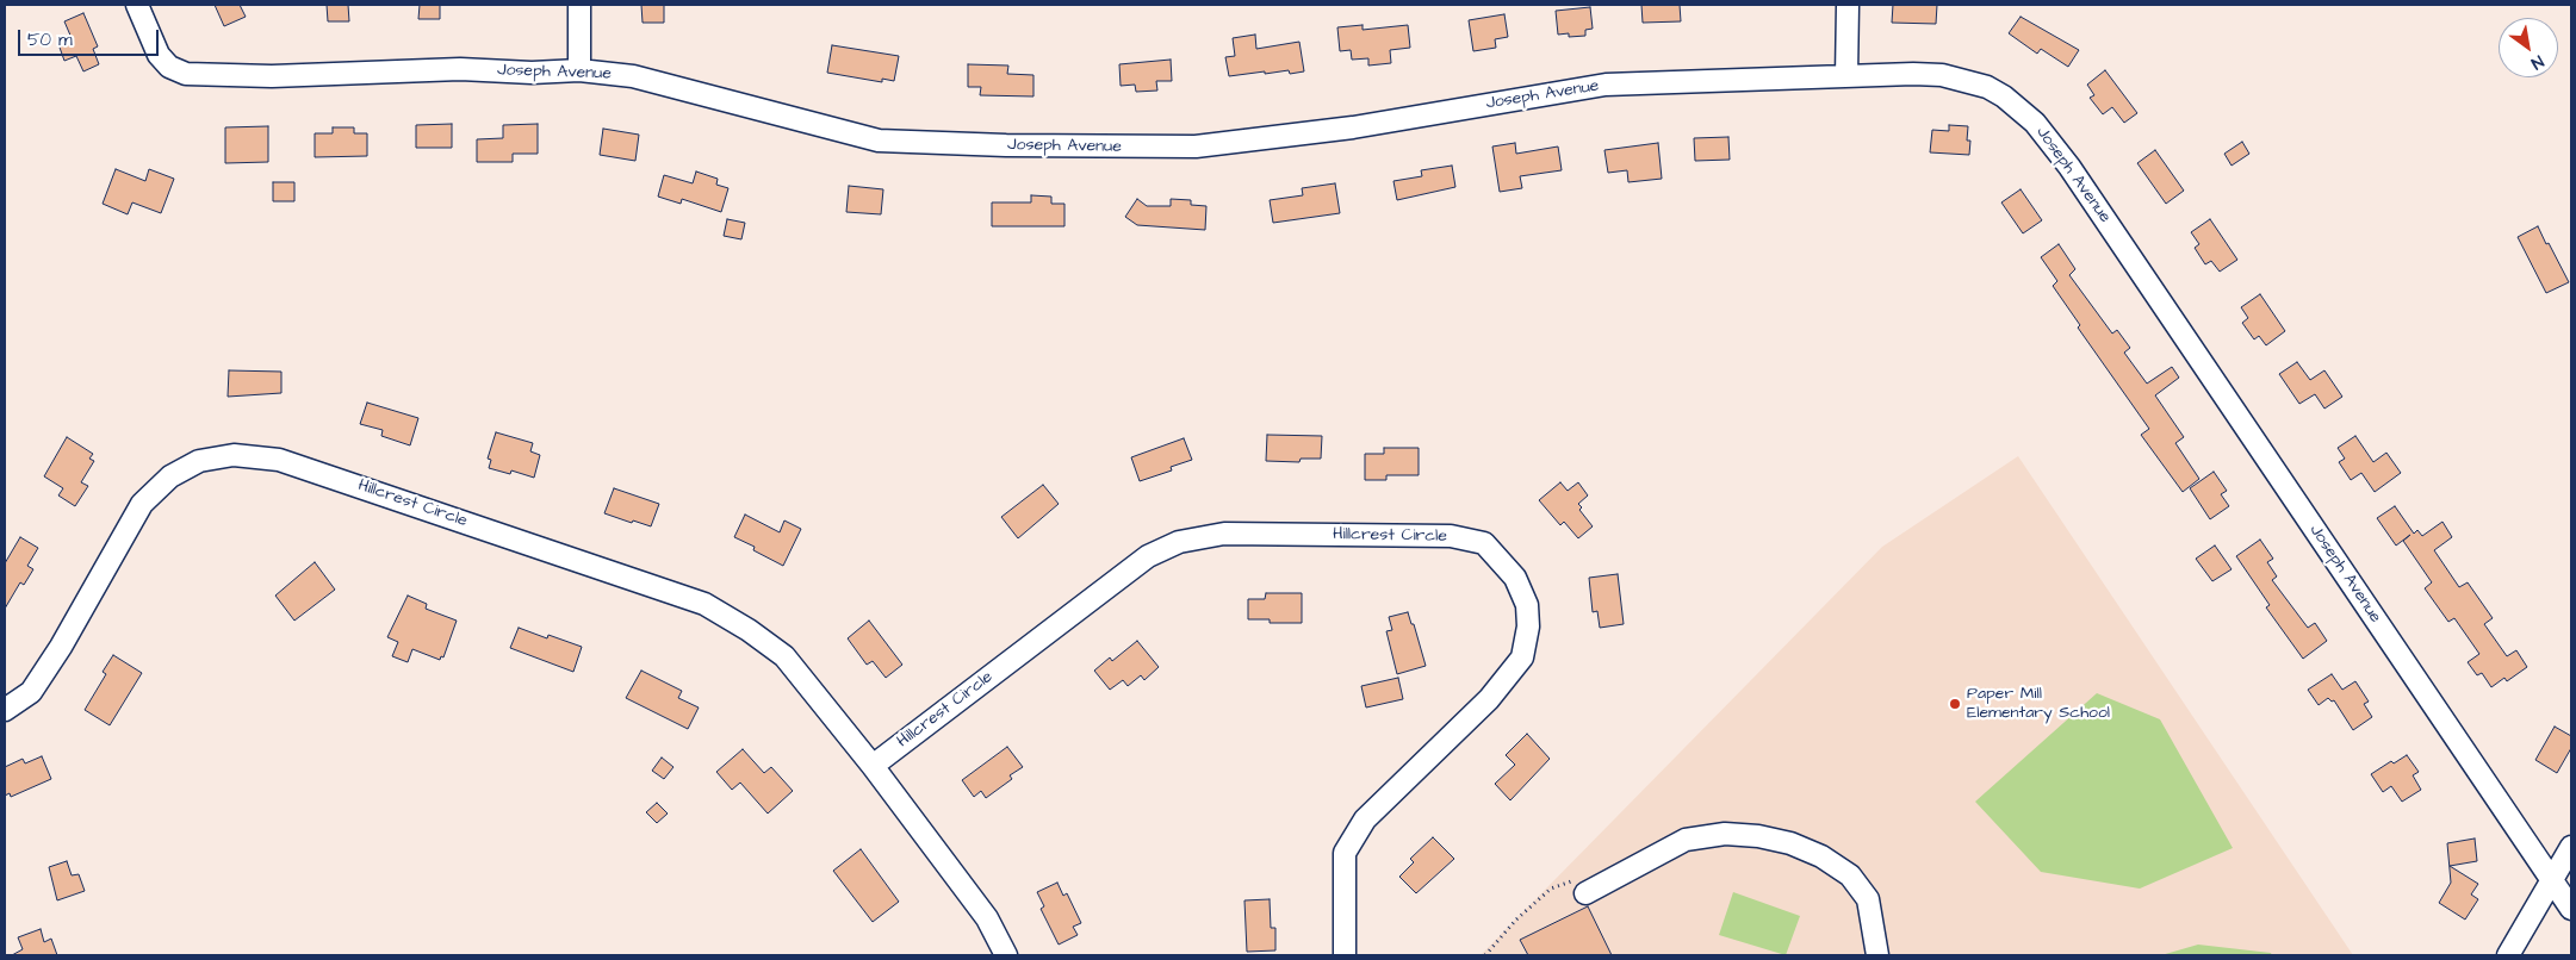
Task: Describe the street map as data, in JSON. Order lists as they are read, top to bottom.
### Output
{
  "streets": {
    "street": ["Joseph Avenue", "Hillcrest Circle"]
  },
  "places": ["Paper Mill Elementary School"],
  "scale_bar": "50 m",
  "north": "bottom right"
}
